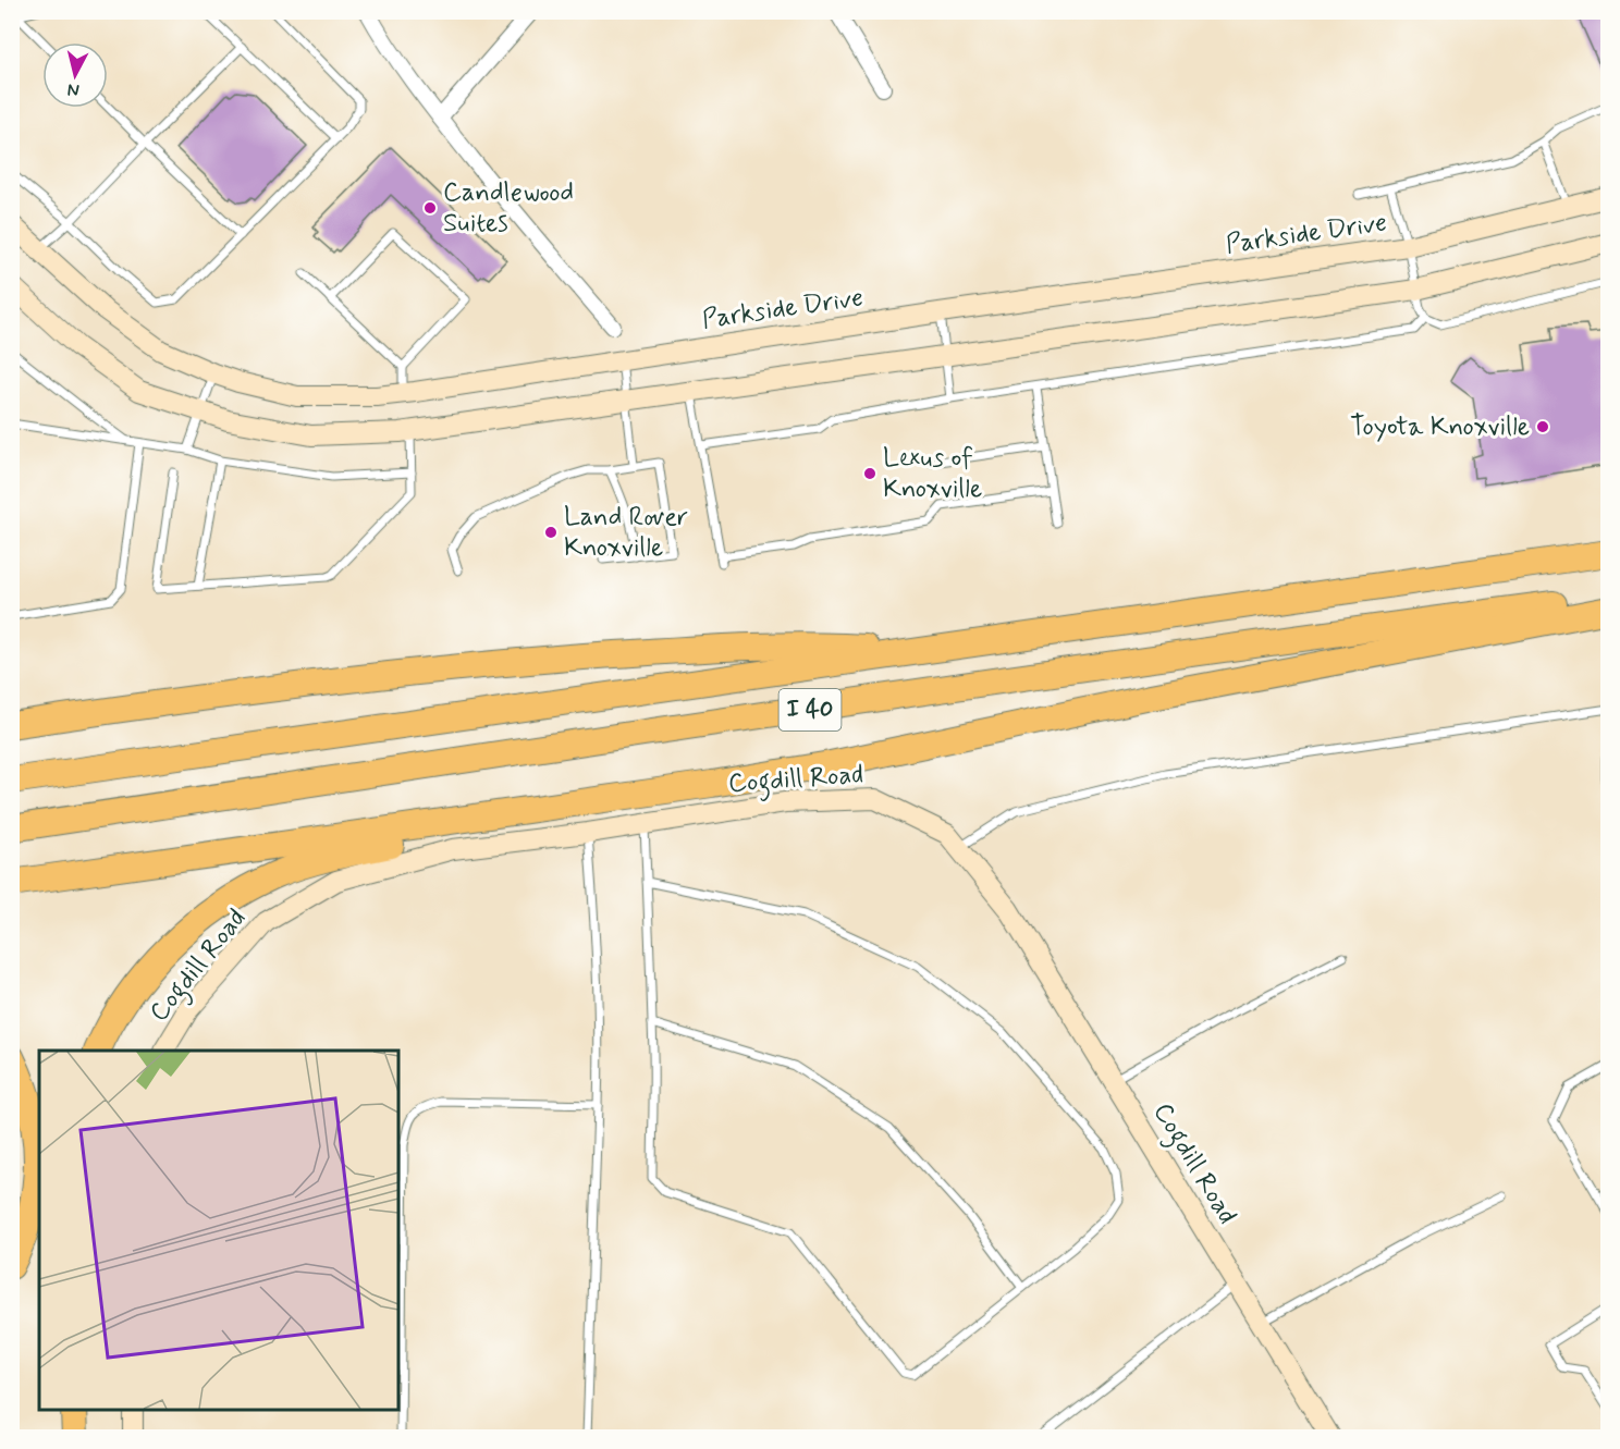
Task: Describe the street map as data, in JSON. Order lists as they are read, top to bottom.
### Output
{
  "streets": {
    "highway": ["I 40"],
    "street": ["Parkside Drive", "Cogdill Road"]
  },
  "places": [
    "Candlewood Suites",
    "Toyota Knoxville",
    "Lexus of Knoxville",
    "Land Rover Knoxville"
  ],
  "north": "bottom"
}
